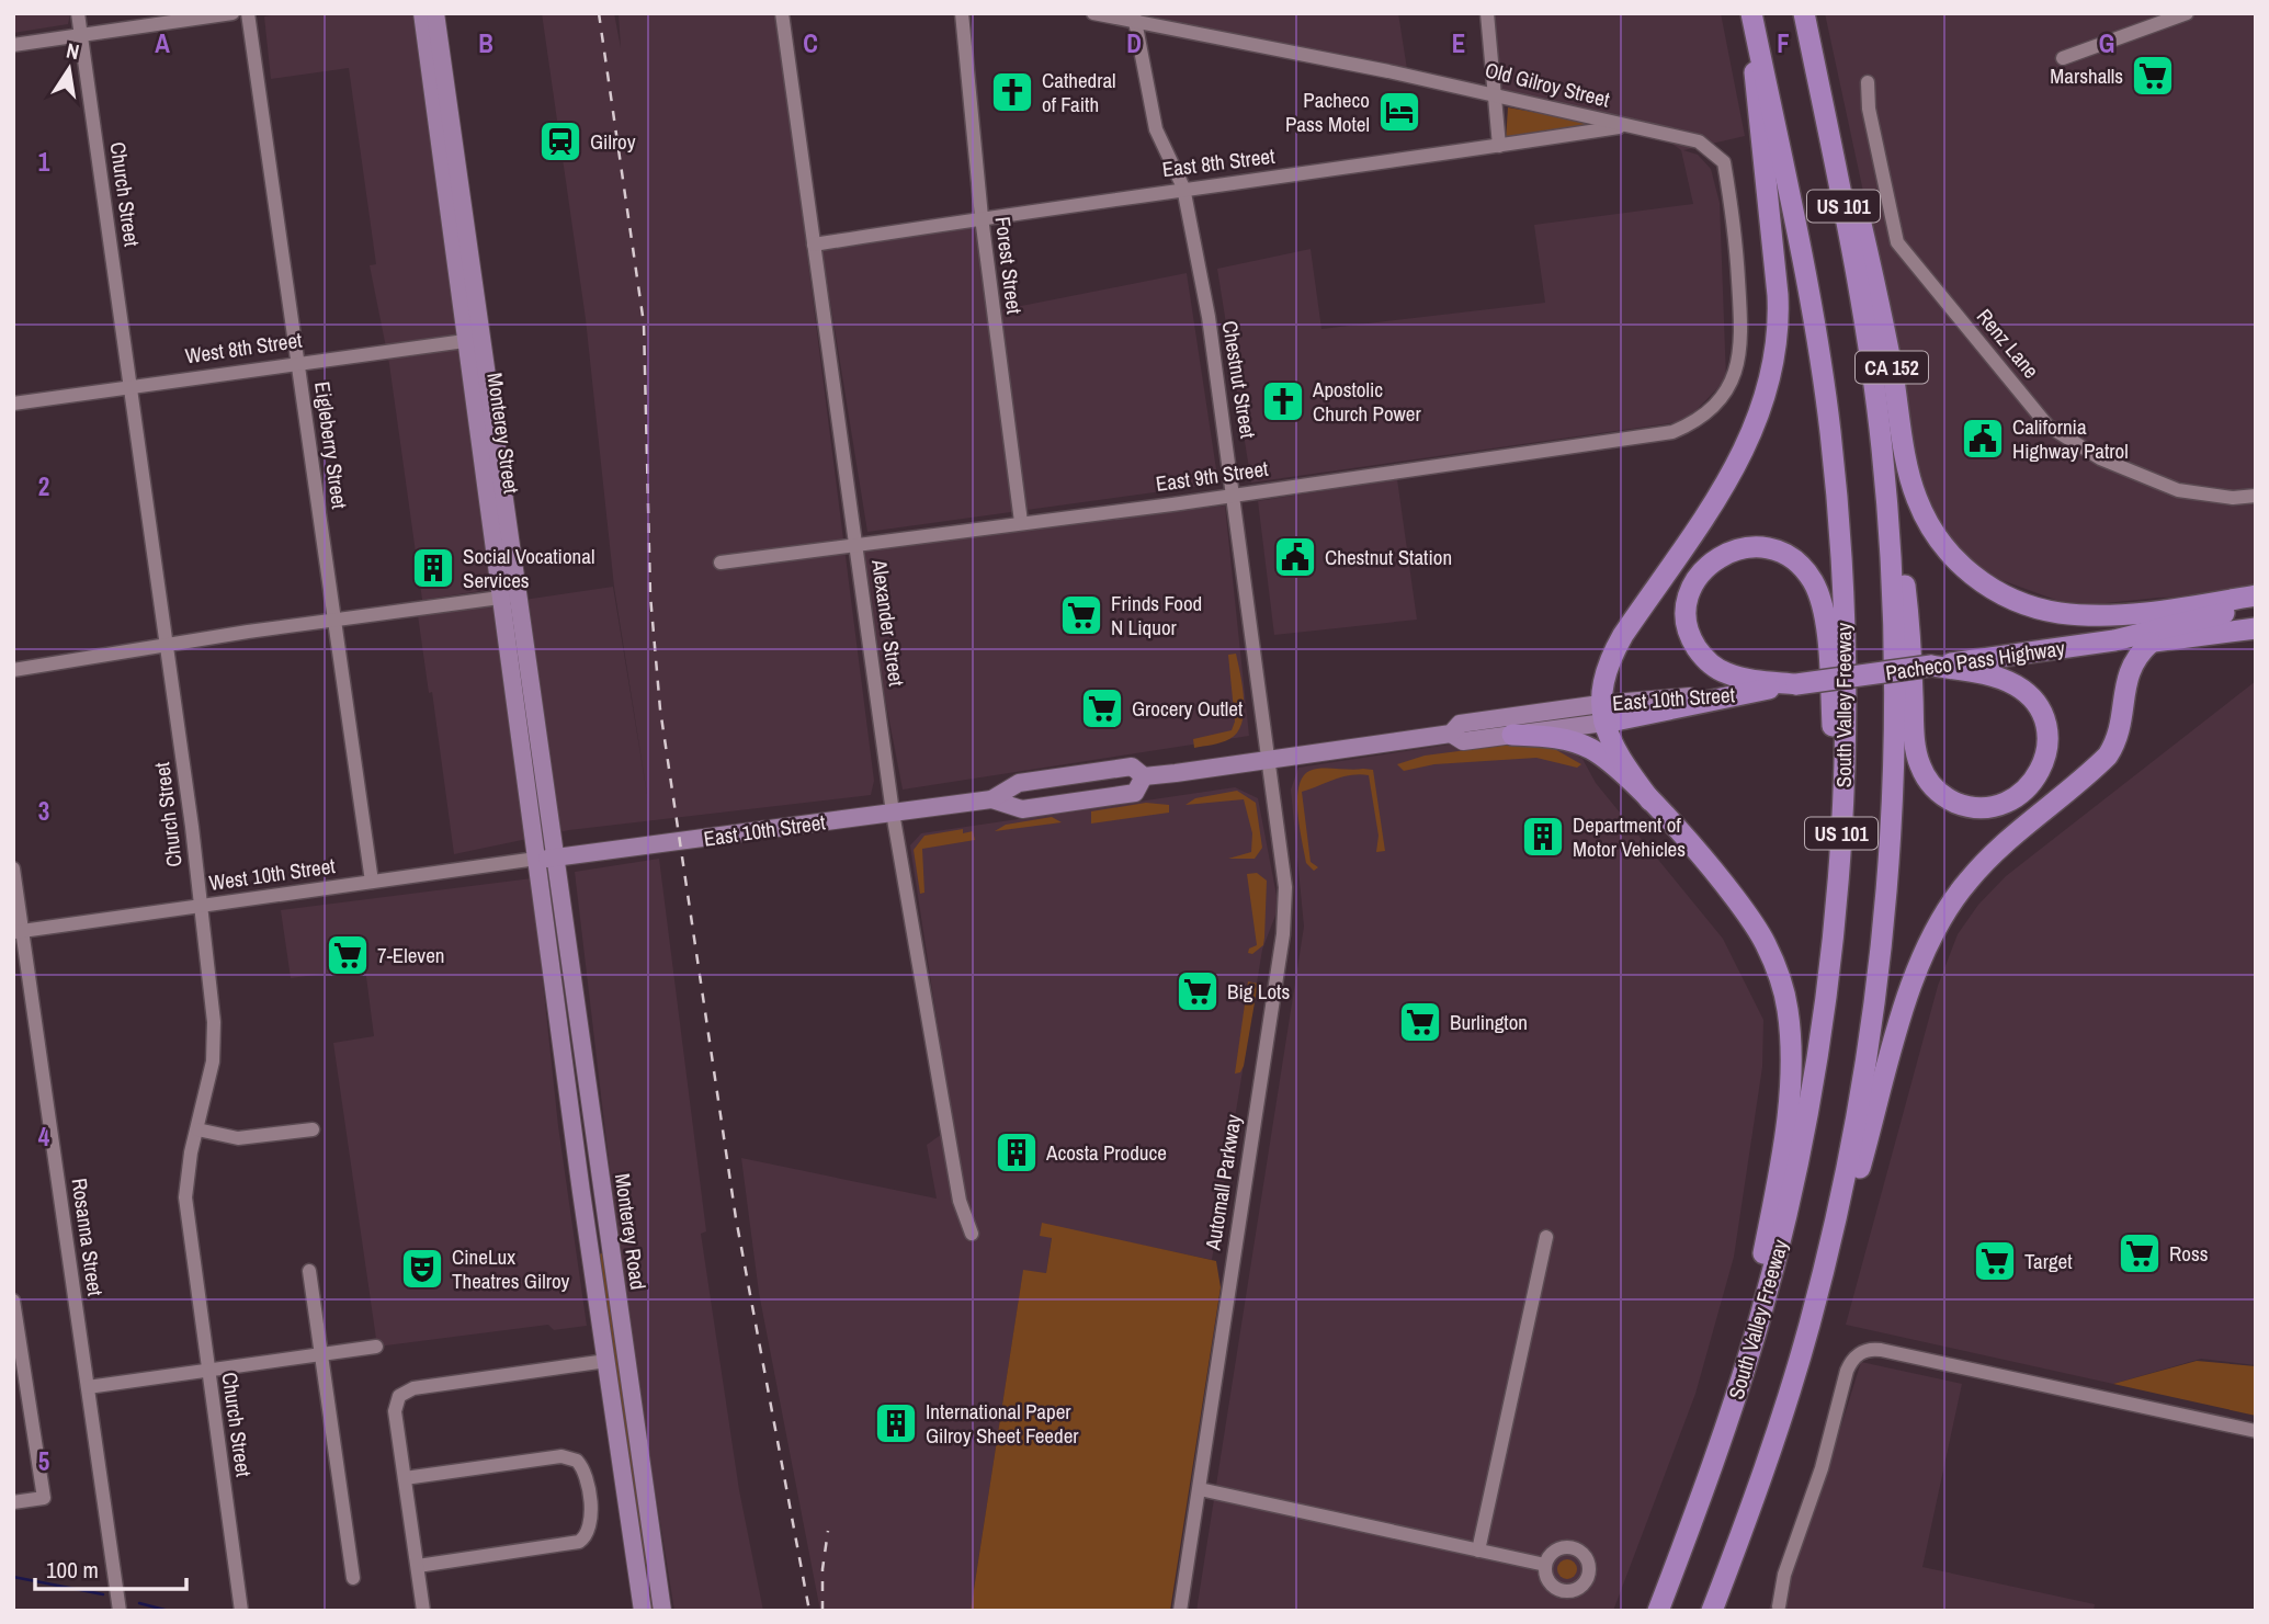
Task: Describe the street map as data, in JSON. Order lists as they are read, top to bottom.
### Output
{
  "streets": {
    "highway": [
      "US 101",
      "CA 152",
      "Pacheco Pass Highway",
      "East 10th Street",
      "South Valley Freeway"
    ],
    "main road": ["Monterey Street", "Monterey Road"],
    "street": [
      "Old Gilroy Street",
      "East 8th Street",
      "Church Street",
      "Forest Street",
      "Renz Lane",
      "West 8th Street",
      "Chestnut Street",
      "Eigleberry Street",
      "East 9th Street",
      "Alexander Street",
      "West 10th Street",
      "Automall Parkway",
      "Rosanna Street"
    ]
  },
  "crossings": [
    ["Old Gilroy Street", "East 8th Street"],
    ["Old Gilroy Street", "Chestnut Street"],
    ["Old Gilroy Street", "East 9th Street"],
    ["East 8th Street", "Forest Street"],
    ["East 8th Street", "Chestnut Street"],
    ["East 8th Street", "Alexander Street"],
    ["Church Street", "West 8th Street"],
    ["Church Street", "West 10th Street"],
    ["Forest Street", "East 9th Street"],
    ["West 8th Street", "Monterey Street"],
    ["West 8th Street", "Eigleberry Street"],
    ["Chestnut Street", "East 9th Street"],
    ["Chestnut Street", "East 10th Street"],
    ["Chestnut Street", "Automall Parkway"],
    ["Monterey Street", "East 10th Street"],
    ["Monterey Street", "West 10th Street"],
    ["Monterey Street", "Monterey Road"],
    ["Eigleberry Street", "West 10th Street"],
    ["East 9th Street", "Alexander Street"],
    ["Alexander Street", "East 10th Street"],
    ["Pacheco Pass Highway", "East 10th Street"],
    ["East 10th Street", "West 10th Street"],
    ["East 10th Street", "Automall Parkway"],
    ["East 10th Street", "Monterey Road"],
    ["West 10th Street", "Monterey Road"],
    ["West 10th Street", "Rosanna Street"]
  ],
  "places": {
    "supermarket": [
      "Marshalls",
      "Frinds Food N Liquor",
      "Grocery Outlet",
      "7-Eleven",
      "Big Lots",
      "Burlington",
      "Ross",
      "Target"
    ],
    "church": ["Cathedral of Faith", "Apostolic Church Power"],
    "hotel": ["Pacheco Pass Motel"],
    "station": ["Gilroy"],
    "public building": ["California Highway Patrol", "Chestnut Station"],
    "building": [
      "Social Vocational Services",
      "Department of Motor Vehicles",
      "Acosta Produce",
      "International Paper Gilroy Sheet Feeder"
    ],
    "theatre": ["CineLux Theatres Gilroy"]
  },
  "scale_bar": "100 m",
  "north": "top",
  "grid": {
    "columns": [
      "A",
      "B",
      "C",
      "D",
      "E",
      "F",
      "G"
    ],
    "rows": [
      "1",
      "2",
      "3",
      "4",
      "5"
    ]
  }
}
